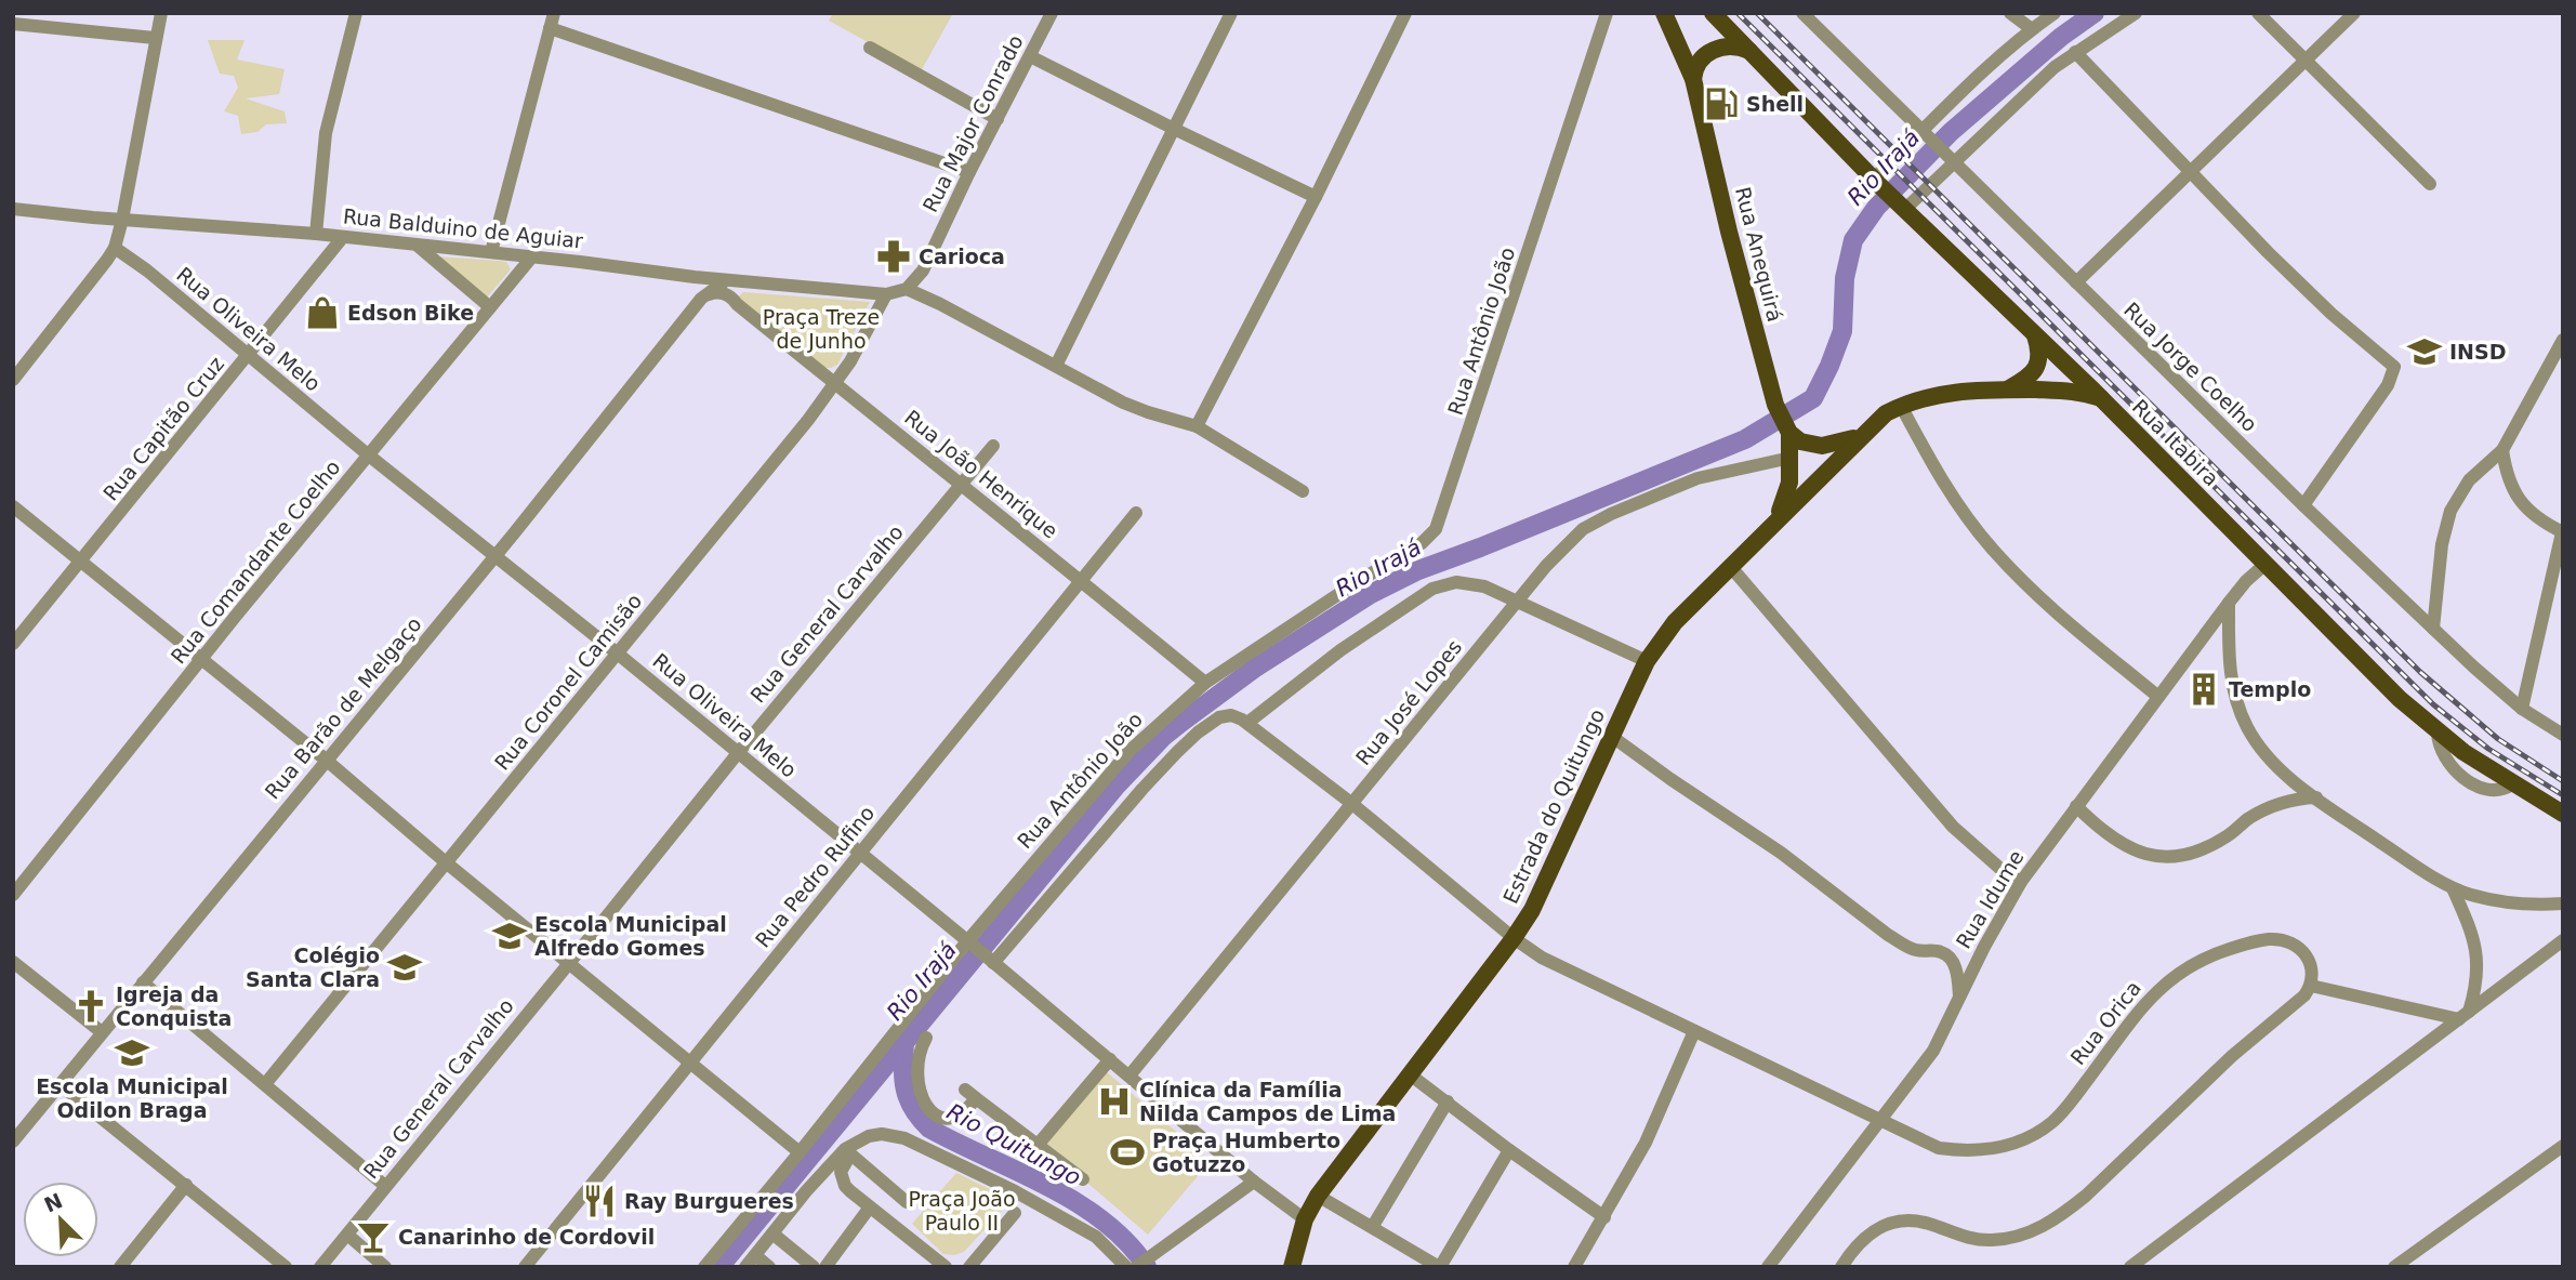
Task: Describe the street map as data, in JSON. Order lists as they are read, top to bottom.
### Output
{
  "streets": {
    "main road": ["Rua Anequirá", "Rua Itabira", "Estrada do Quitungo"],
    "street": [
      "Rua Major Conrado",
      "Rua Balduino de Aguiar",
      "Rua Oliveira Melo",
      "Rua Antônio João",
      "Rua Jorge Coelho",
      "Rua Capitão Cruz",
      "Rua João Henrique",
      "Rua Comandante Coelho",
      "Rua General Carvalho",
      "Rua Coronel Camisão",
      "Rua José Lopes",
      "Rua Barão de Melgaço",
      "Rua Pedro Rufino",
      "Rua Idume",
      "Rua Orica"
    ]
  },
  "crossings": [
    ["Rua Major Conrado", "Rua Balduino de Aguiar"],
    ["Rua Balduino de Aguiar", "Rua Capitão Cruz"],
    ["Rua Balduino de Aguiar", "Rua Comandante Coelho"],
    ["Rua Balduino de Aguiar", "Rua Coronel Camisão"],
    ["Rua Balduino de Aguiar", "Rua Barão de Melgaço"],
    ["Rua Anequirá", "Estrada do Quitungo"],
    ["Rua Oliveira Melo", "Rua Antônio João"],
    ["Rua Oliveira Melo", "Rua Capitão Cruz"],
    ["Rua Oliveira Melo", "Rua Comandante Coelho"],
    ["Rua Oliveira Melo", "Rua General Carvalho"],
    ["Rua Oliveira Melo", "Rua Coronel Camisão"],
    ["Rua Oliveira Melo", "Rua José Lopes"],
    ["Rua Oliveira Melo", "Rua Barão de Melgaço"],
    ["Rua Oliveira Melo", "Estrada do Quitungo"],
    ["Rua Oliveira Melo", "Rua Pedro Rufino"],
    ["Rua Antônio João", "Rua João Henrique"],
    ["Rua Itabira", "Estrada do Quitungo"],
    ["Rua Itabira", "Rua Idume"],
    ["Rua João Henrique", "Rua General Carvalho"],
    ["Rua João Henrique", "Rua Coronel Camisão"],
    ["Rua João Henrique", "Rua Pedro Rufino"],
    ["Rua José Lopes", "Estrada do Quitungo"],
    ["Estrada do Quitungo", "Rua Orica"],
    ["Rua Idume", "Rua Orica"]
  ],
  "water": ["Rio Irajá", "Rio Quitungo"],
  "parks": ["Praça Treze de Junho", "Praça João Paulo II"],
  "places": {
    "fuel station": ["Shell"],
    "pharmacy": ["Carioca"],
    "shop": ["Edson Bike"],
    "school or university": [
      "INSD",
      "Escola Municipal Alfredo Gomes",
      "Colégio Santa Clara",
      "Escola Municipal Odilon Braga"
    ],
    "building": ["Templo"],
    "church": ["Igreja da Conquista"],
    "hospital": ["Clínica da Família Nilda Campos de Lima"],
    "sports": ["Praça Humberto Gotuzzo"],
    "restaurant": ["Ray Burgueres"],
    "bar": ["Canarinho de Cordovil"]
  },
  "north": "top left"
}
